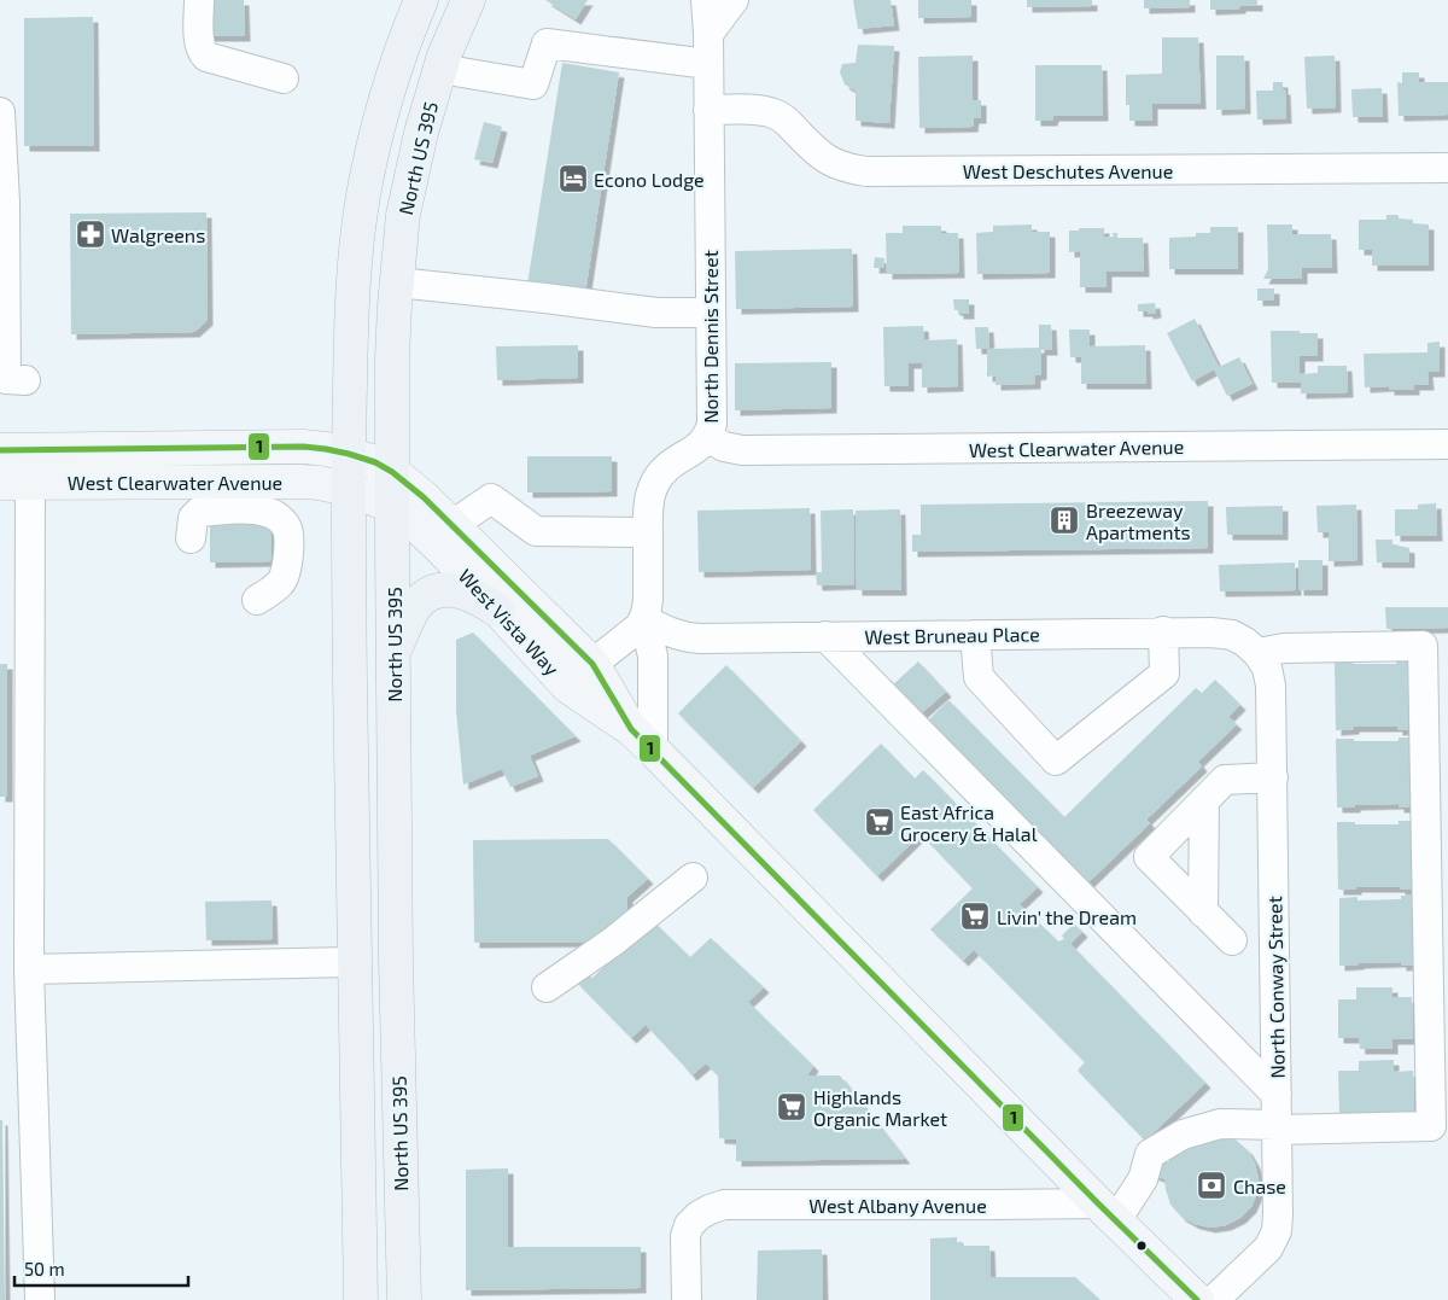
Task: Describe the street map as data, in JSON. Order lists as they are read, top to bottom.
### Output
{
  "streets": {
    "highway": ["North US 395"],
    "main road": ["West Clearwater Avenue", "West Vista Way"],
    "street": [
      "West Deschutes Avenue",
      "North Dennis Street",
      "West Bruneau Place",
      "North Conway Street",
      "West Albany Avenue"
    ]
  },
  "crossings": [
    ["North US 395", "West Clearwater Avenue"],
    ["North US 395", "West Vista Way"],
    ["West Deschutes Avenue", "North Dennis Street"],
    ["North Dennis Street", "West Clearwater Avenue"],
    ["North Dennis Street", "West Vista Way"],
    ["North Dennis Street", "West Bruneau Place"],
    ["West Clearwater Avenue", "West Vista Way"],
    ["West Vista Way", "West Albany Avenue"],
    ["West Bruneau Place", "North Conway Street"]
  ],
  "places": {
    "hotel": ["Econo Lodge"],
    "pharmacy": ["Walgreens"],
    "building": ["Breezeway Apartments"],
    "supermarket": ["East Africa Grocery & Halal", "Livin' the Dream", "Highlands Organic Market"],
    "bank": ["Chase"]
  },
  "lines": ["transit line 1"],
  "scale_bar": "50 m"
}
